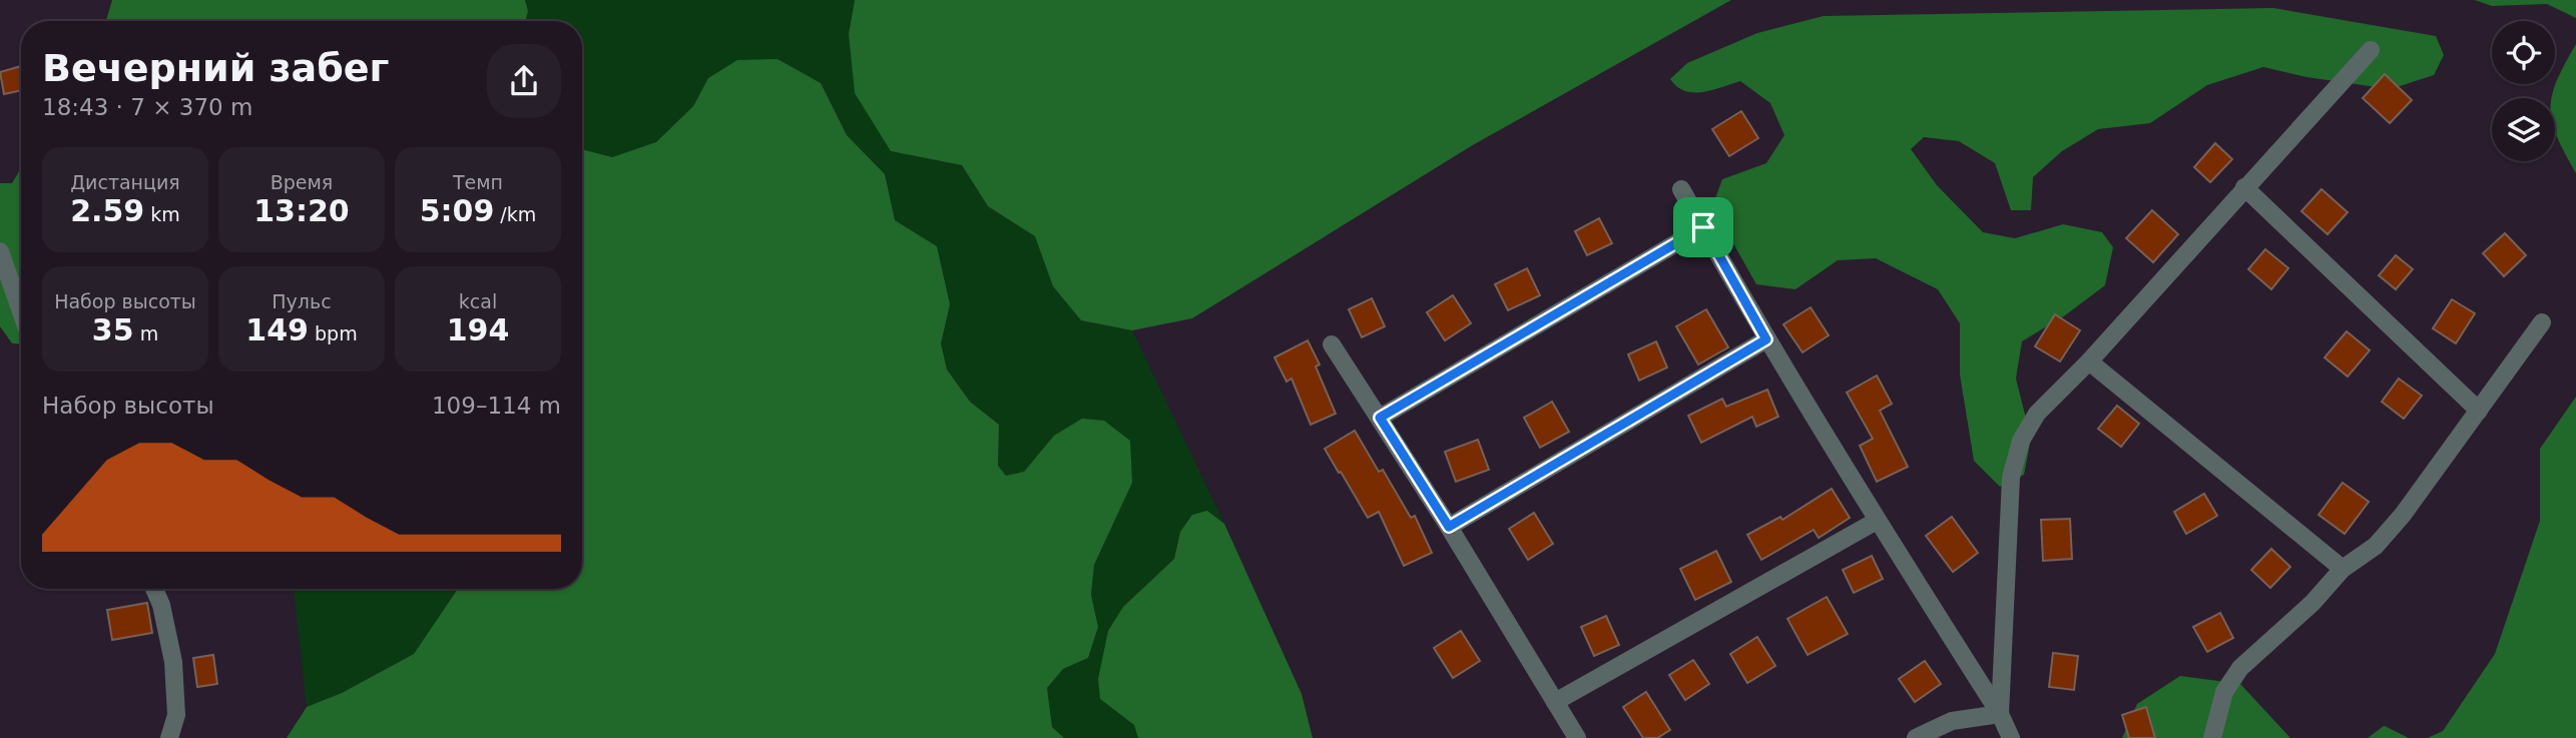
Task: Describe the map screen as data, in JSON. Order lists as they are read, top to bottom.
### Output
{
  "page": {
    "heading": ["Вечерний забег", "18:43 · 7 × 370 m"],
    "stats": [
      ["Дистанция", "2.59 km"],
      ["Время", "13:20"],
      ["Темп", "5:09 /km"],
      ["Набор высоты", "35 m"],
      ["Пульс", "149 bpm"],
      ["kcal", "194"]
    ],
    "chart": ["Набор высоты", "109–114 m"]
  }
}
